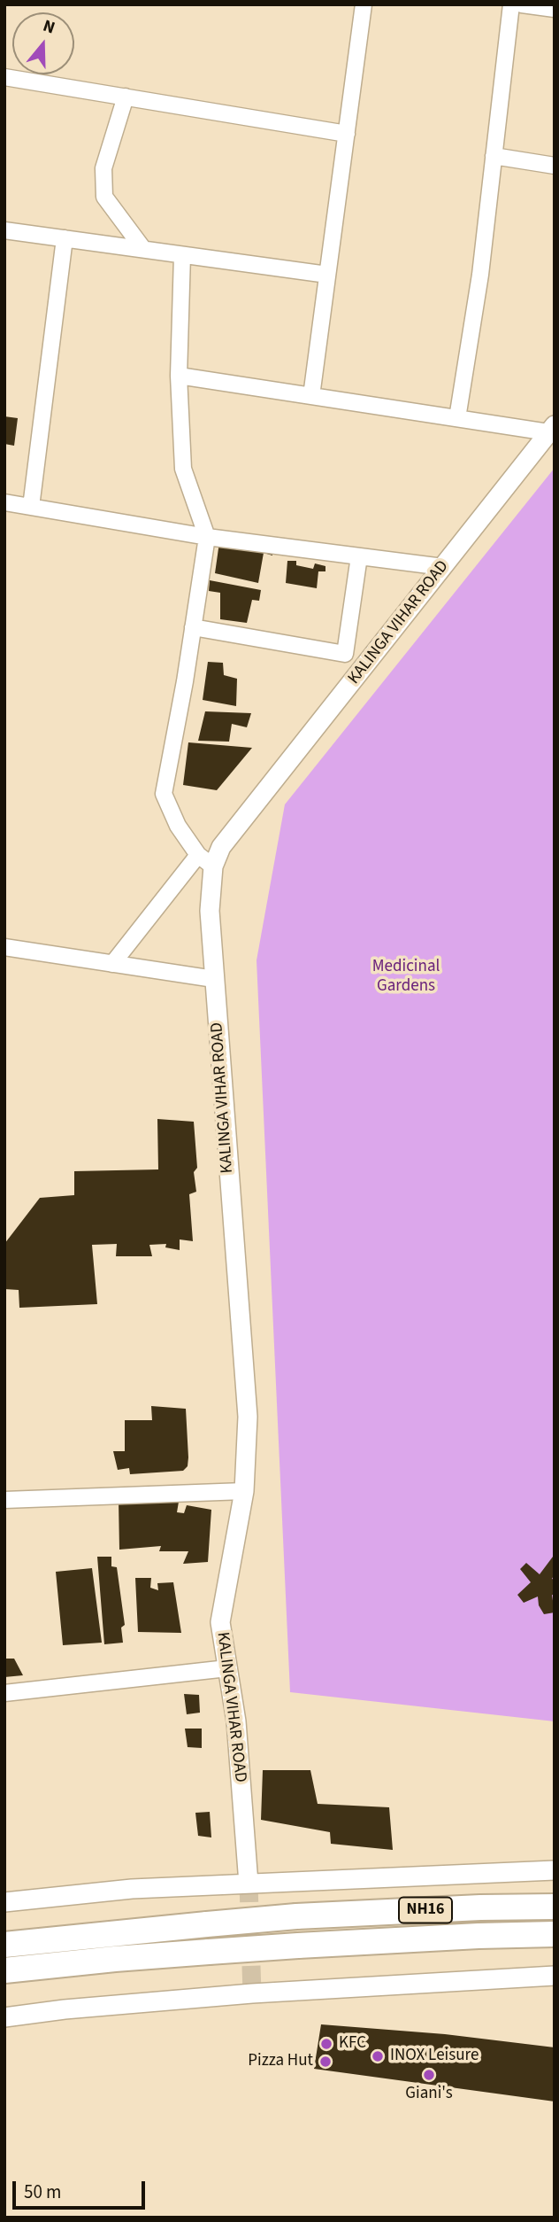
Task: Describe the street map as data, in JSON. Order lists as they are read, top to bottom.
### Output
{
  "streets": {
    "highway": ["NH16"],
    "street": ["KALINGA VIHAR ROAD"]
  },
  "parks": ["Medicinal Gardens"],
  "places": [
    "KFC",
    "INOX Leisure",
    "Pizza Hut",
    "Giani's"
  ],
  "scale_bar": "50 m",
  "north": "top"
}
